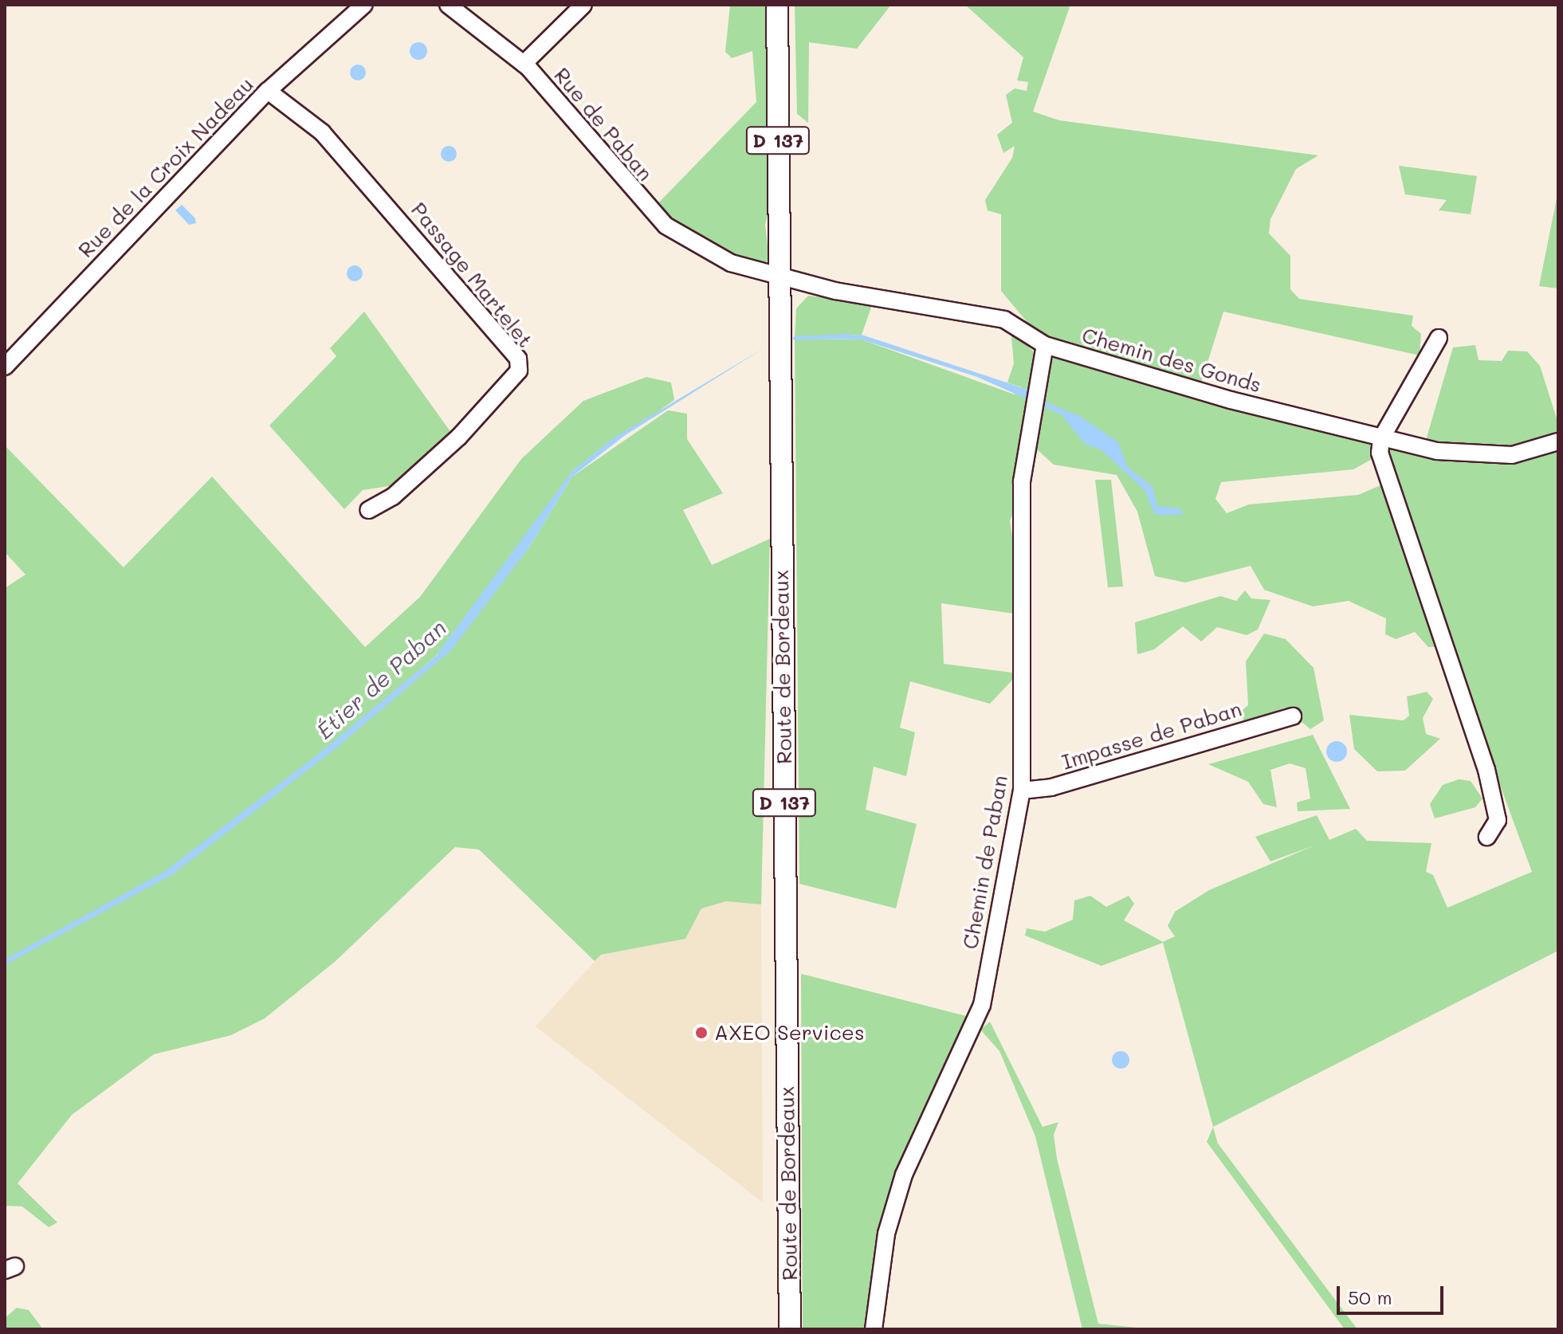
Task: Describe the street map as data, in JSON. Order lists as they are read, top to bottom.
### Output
{
  "streets": {
    "main road": ["D 137", "Route de Bordeaux"],
    "street": [
      "Rue de Paban",
      "Rue de la Croix Nadeau",
      "Passage Martelet",
      "Chemin des Gonds",
      "Impasse de Paban",
      "Chemin de Paban"
    ]
  },
  "crossings": [
    ["Rue de Paban", "Chemin des Gonds"],
    ["Rue de Paban", "Route de Bordeaux"],
    ["Rue de la Croix Nadeau", "Passage Martelet"],
    ["Chemin des Gonds", "Route de Bordeaux"],
    ["Chemin des Gonds", "Chemin de Paban"],
    ["Impasse de Paban", "Chemin de Paban"]
  ],
  "water": ["Étier de Paban"],
  "places": ["AXEO Services"],
  "scale_bar": "50 m"
}
